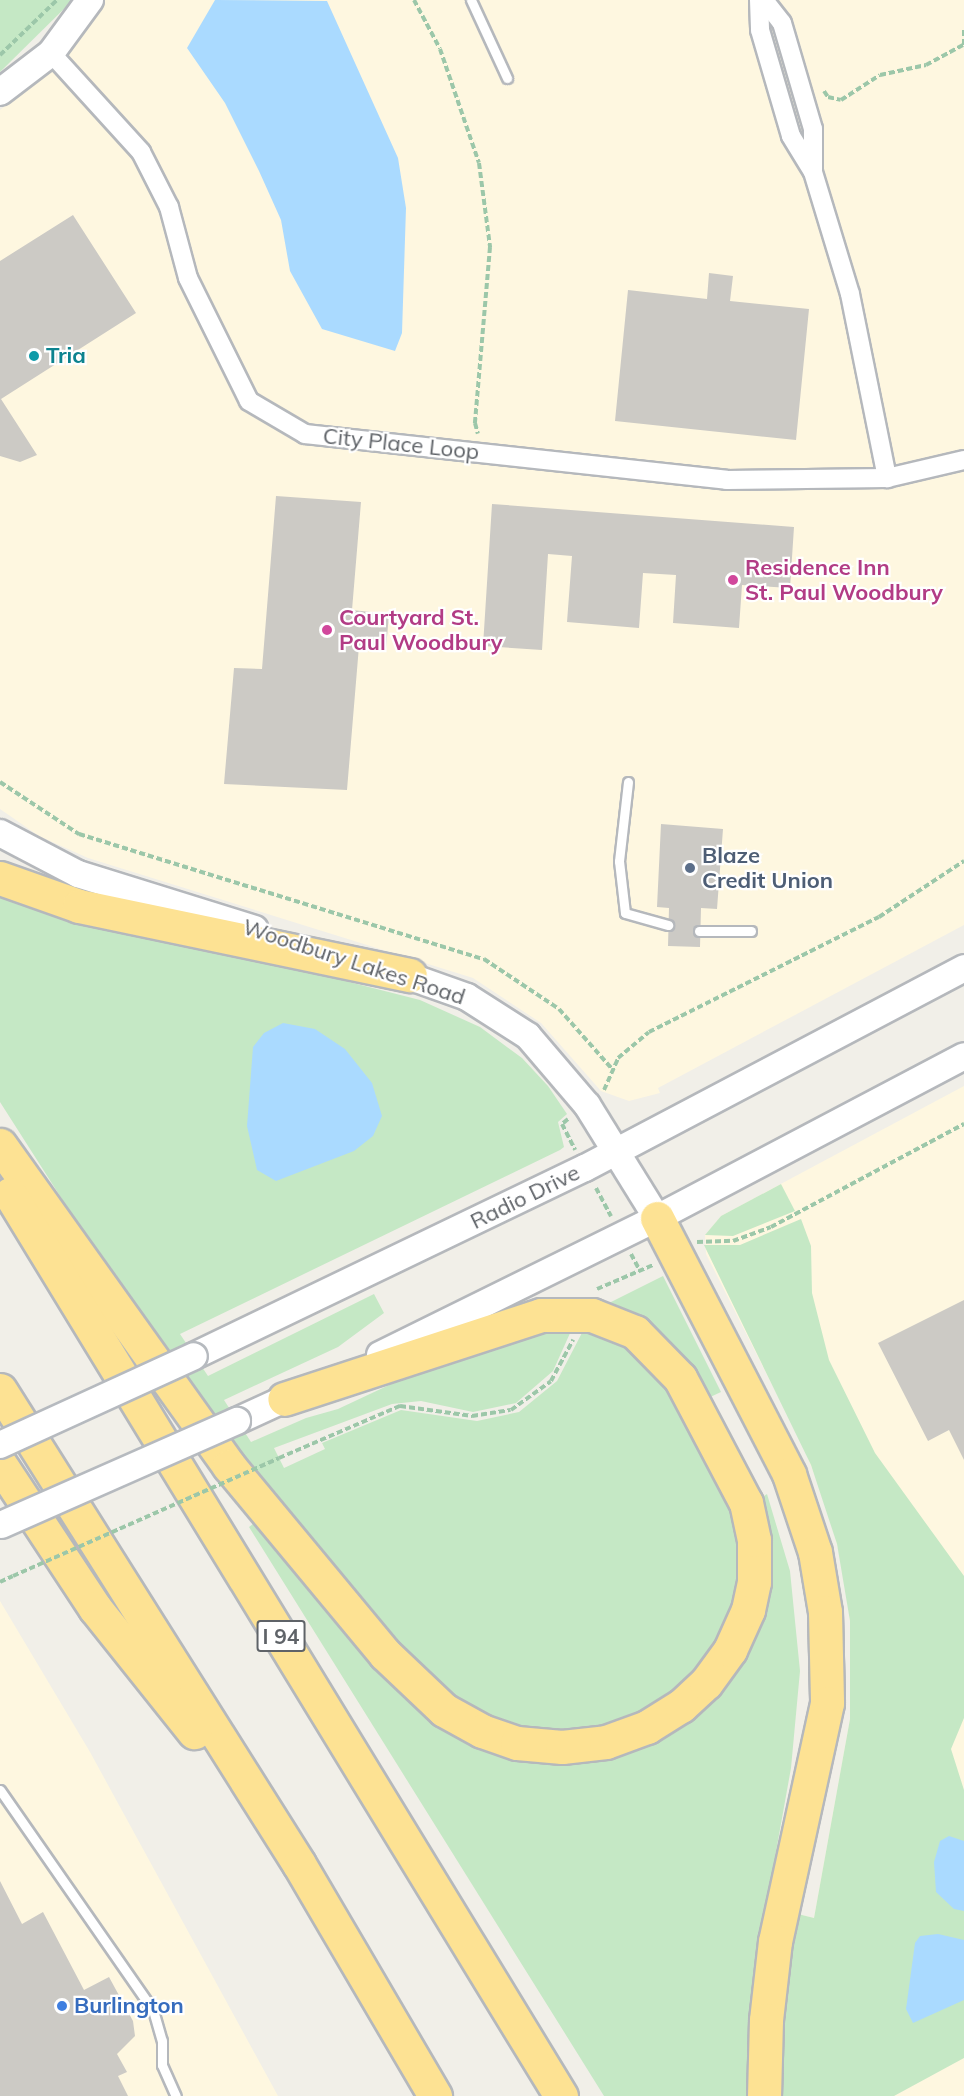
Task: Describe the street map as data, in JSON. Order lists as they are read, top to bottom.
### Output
{
  "streets": {
    "highway": ["I 94"],
    "main road": ["Woodbury Lakes Road", "Radio Drive"],
    "street": ["City Place Loop"]
  },
  "crossings": [
    ["Woodbury Lakes Road", "Radio Drive"]
  ],
  "places": [
    "Tria",
    "Residence Inn St. Paul Woodbury",
    "Courtyard St. Paul Woodbury",
    "Blaze Credit Union",
    "Burlington"
  ]
}
